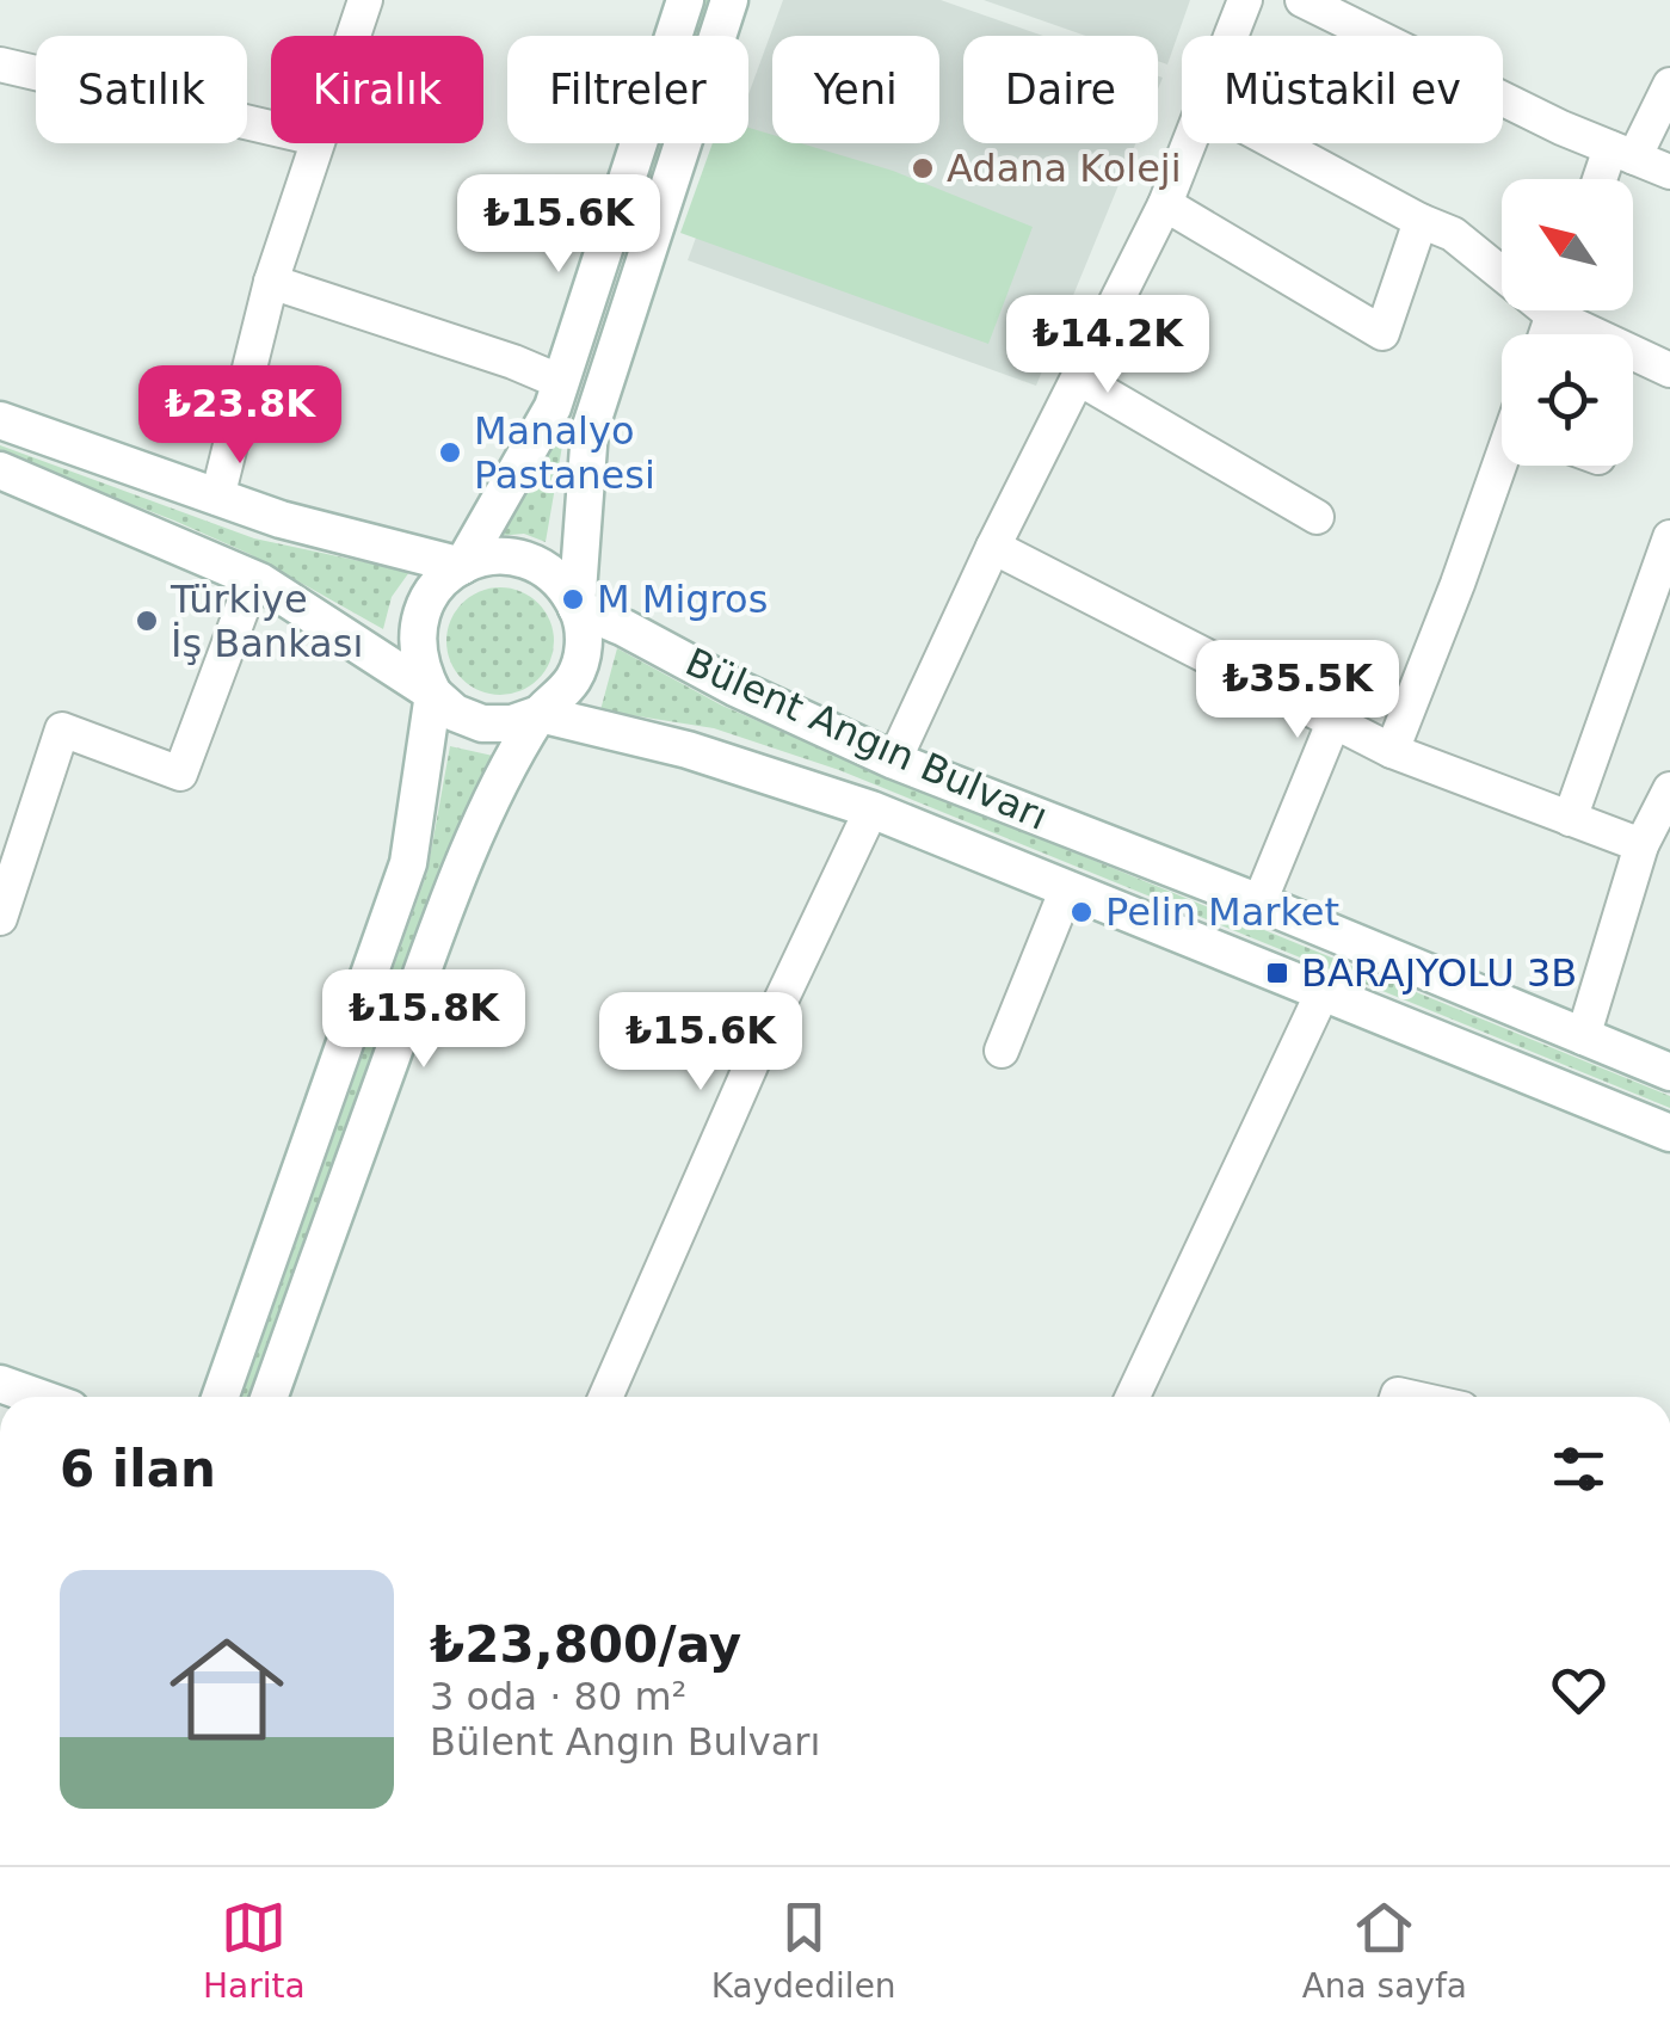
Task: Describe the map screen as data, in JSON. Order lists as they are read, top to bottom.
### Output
{
  "streets": {
    "main road": ["Bülent Angın Bulvarı"]
  },
  "places": {
    "other": [
      "Adana Koleji",
      "Manalyo Pastanesi",
      "M Migros",
      "Türkiye İş Bankası",
      "Pelin Market"
    ],
    "transit": ["BARAJYOLU 3B"]
  },
  "north": "top left",
  "page": {
    "chip": [
      "Satılık",
      "Kiralık",
      "Filtreler",
      "Yeni",
      "Daire",
      "Müstakil ev"
    ],
    "price": [
      "₺15.6K",
      "₺14.2K",
      "₺23.8K",
      "₺35.5K",
      "₺15.8K",
      "₺15.6K"
    ],
    "heading": "6 ilan",
    "list": [
      {
        "name": "₺23,800/ay",
        "note": "3 oda · 80 m² · Bülent Angın Bulvarı"
      }
    ],
    "tabs": ["Harita", "Kaydedilen", "Ana sayfa"]
  }
}
